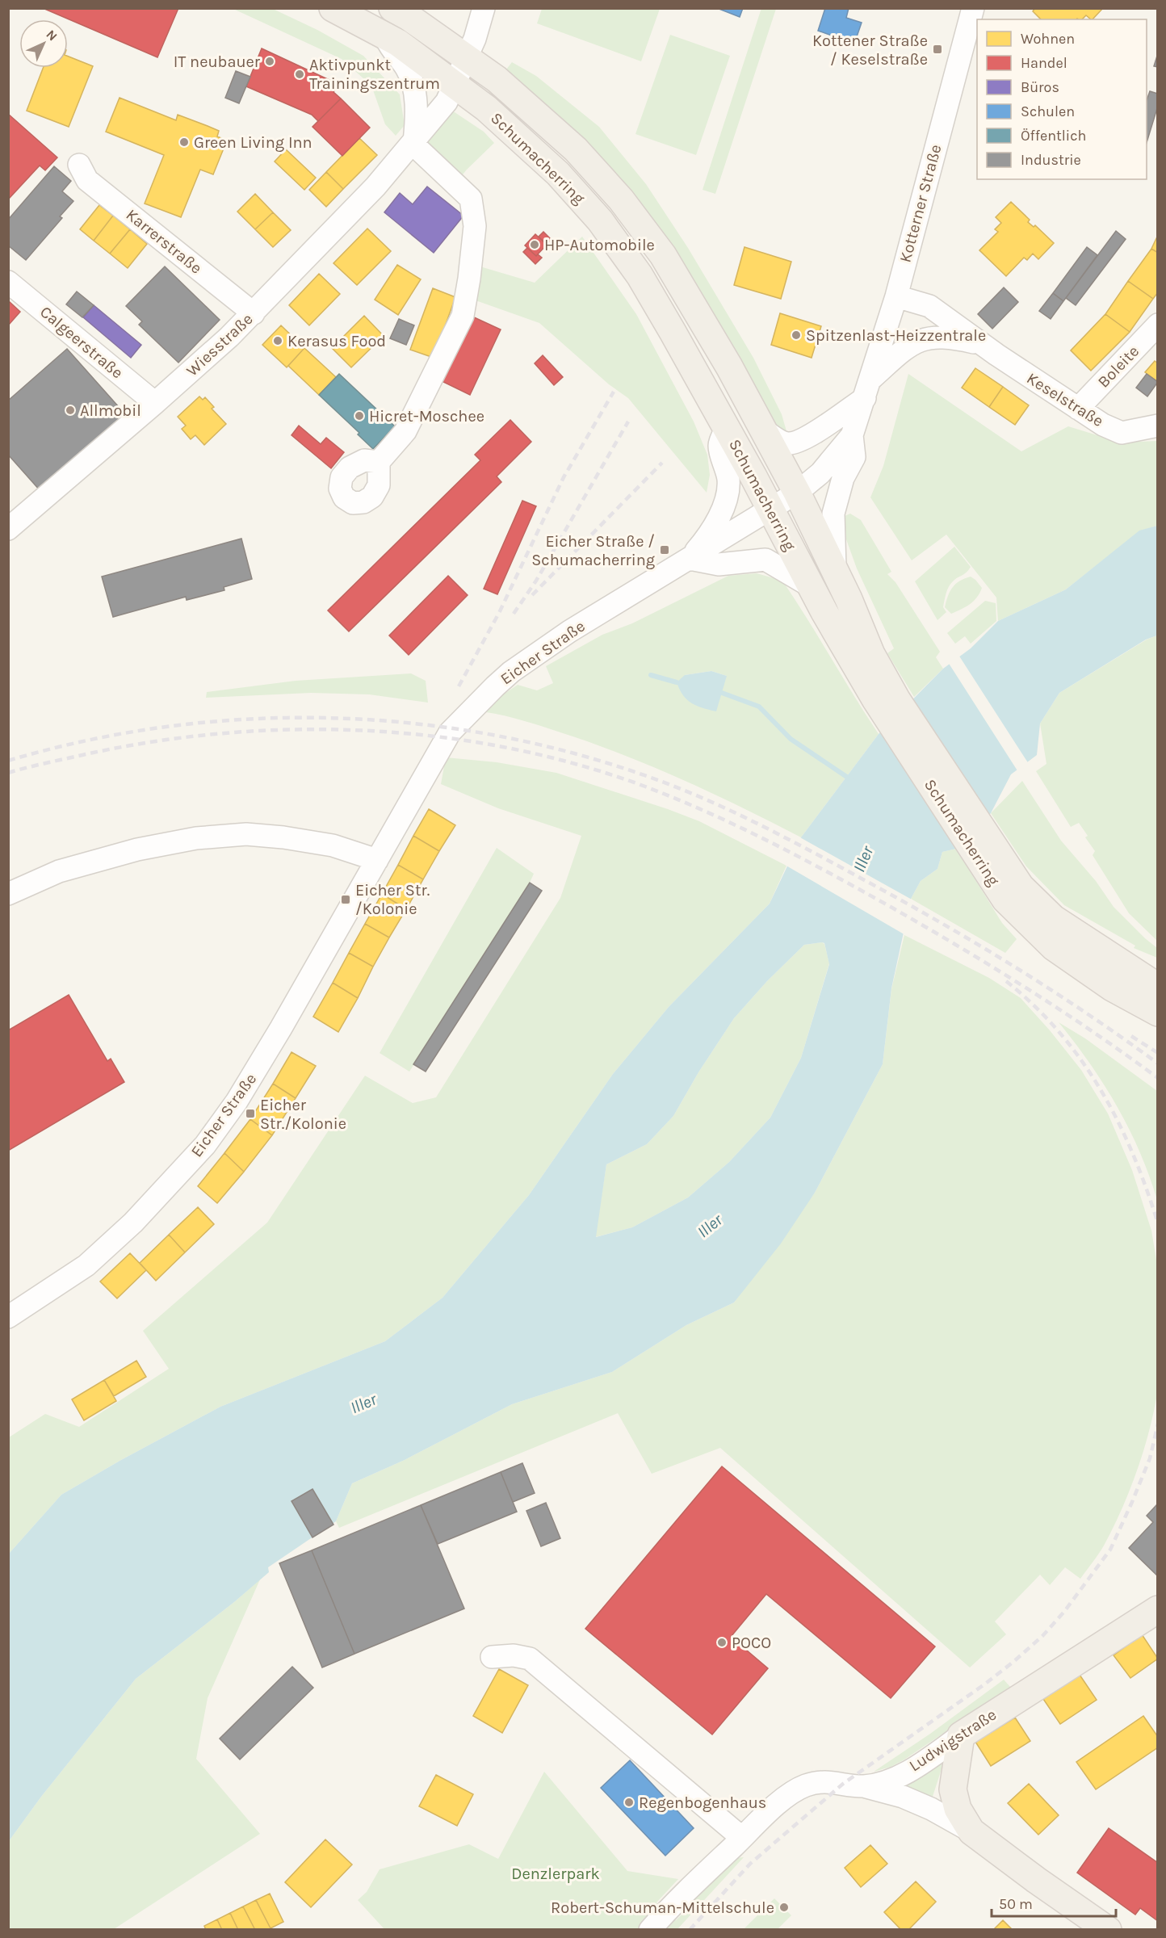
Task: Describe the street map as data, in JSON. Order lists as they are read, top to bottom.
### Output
{
  "streets": {
    "main road": ["Schumacherring", "Ludwigstraße"],
    "street": [
      "Kotterner Straße",
      "Karrerstraße",
      "Calgeerstraße",
      "Wiesstraße",
      "Boleite",
      "Keselstraße",
      "Eicher Straße"
    ]
  },
  "crossings": [
    ["Schumacherring", "Kotterner Straße"],
    ["Schumacherring", "Wiesstraße"],
    ["Schumacherring", "Eicher Straße"],
    ["Kotterner Straße", "Keselstraße"],
    ["Kotterner Straße", "Eicher Straße"],
    ["Karrerstraße", "Wiesstraße"],
    ["Calgeerstraße", "Wiesstraße"],
    ["Boleite", "Keselstraße"]
  ],
  "water": ["Iller"],
  "parks": ["Denzlerpark"],
  "places": {
    "transit": [
      "Kottener Straße / Keselstraße",
      "Eicher Straße / Schumacherring",
      "Eicher Str. /Kolonie",
      "Eicher Str./Kolonie"
    ],
    "other": [
      "IT neubauer",
      "Aktivpunkt Trainingszentrum",
      "Green Living Inn",
      "HP-Automobile",
      "Spitzenlast-Heizzentrale",
      "Kerasus Food",
      "Allmobil",
      "Hicret-Moschee",
      "POCO",
      "Regenbogenhaus",
      "Robert-Schuman-Mittelschule"
    ]
  },
  "legend": [
    "Wohnen",
    "Handel",
    "Büros",
    "Schulen",
    "Öffentlich",
    "Industrie"
  ],
  "scale_bar": "50 m",
  "north": "top right"
}
